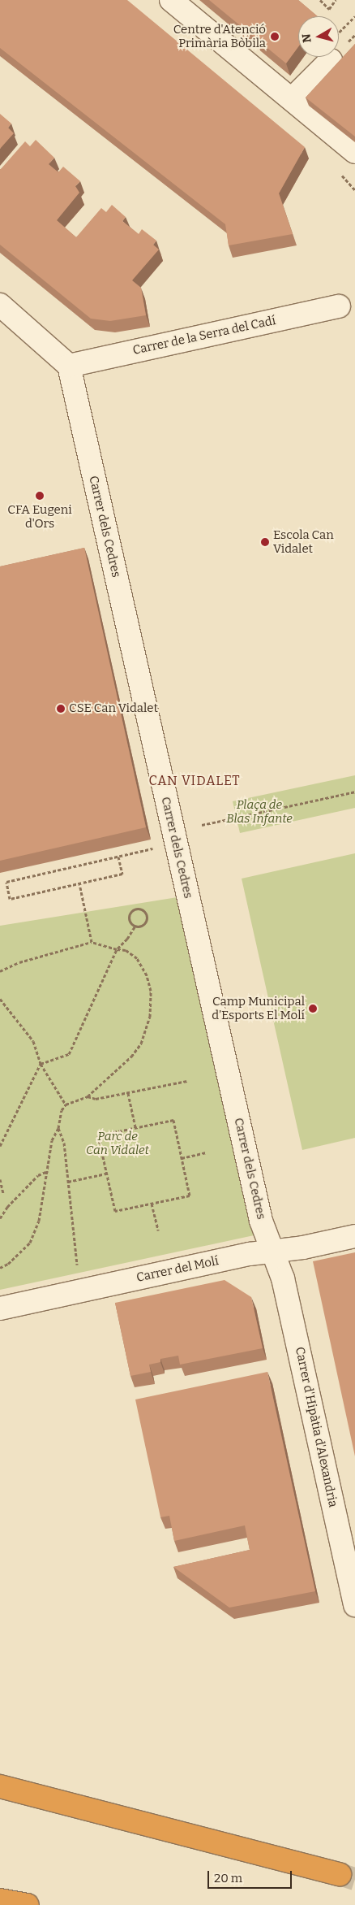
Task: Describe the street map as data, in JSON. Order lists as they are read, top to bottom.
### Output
{
  "streets": {
    "street": [
      "Carrer de la Serra del Cadí",
      "Carrer dels Cedres",
      "Carrer del Molí",
      "Carrer d'Hipàtia d'Alexandria"
    ]
  },
  "crossings": [
    ["Carrer de la Serra del Cadí", "Carrer dels Cedres"],
    ["Carrer dels Cedres", "Carrer del Molí"],
    ["Carrer dels Cedres", "Carrer d'Hipàtia d'Alexandria"],
    ["Carrer del Molí", "Carrer d'Hipàtia d'Alexandria"]
  ],
  "districts": ["CAN VIDALET"],
  "parks": ["Plaça de Blas Infante", "Parc de Can Vidalet"],
  "places": [
    "Centre d'Atenció Primària Bòbila",
    "CFA Eugeni d'Ors",
    "Escola Can Vidalet",
    "CSE Can Vidalet",
    "Camp Municipal d’Esports El Molí"
  ],
  "scale_bar": "20 m",
  "north": "left"
}
